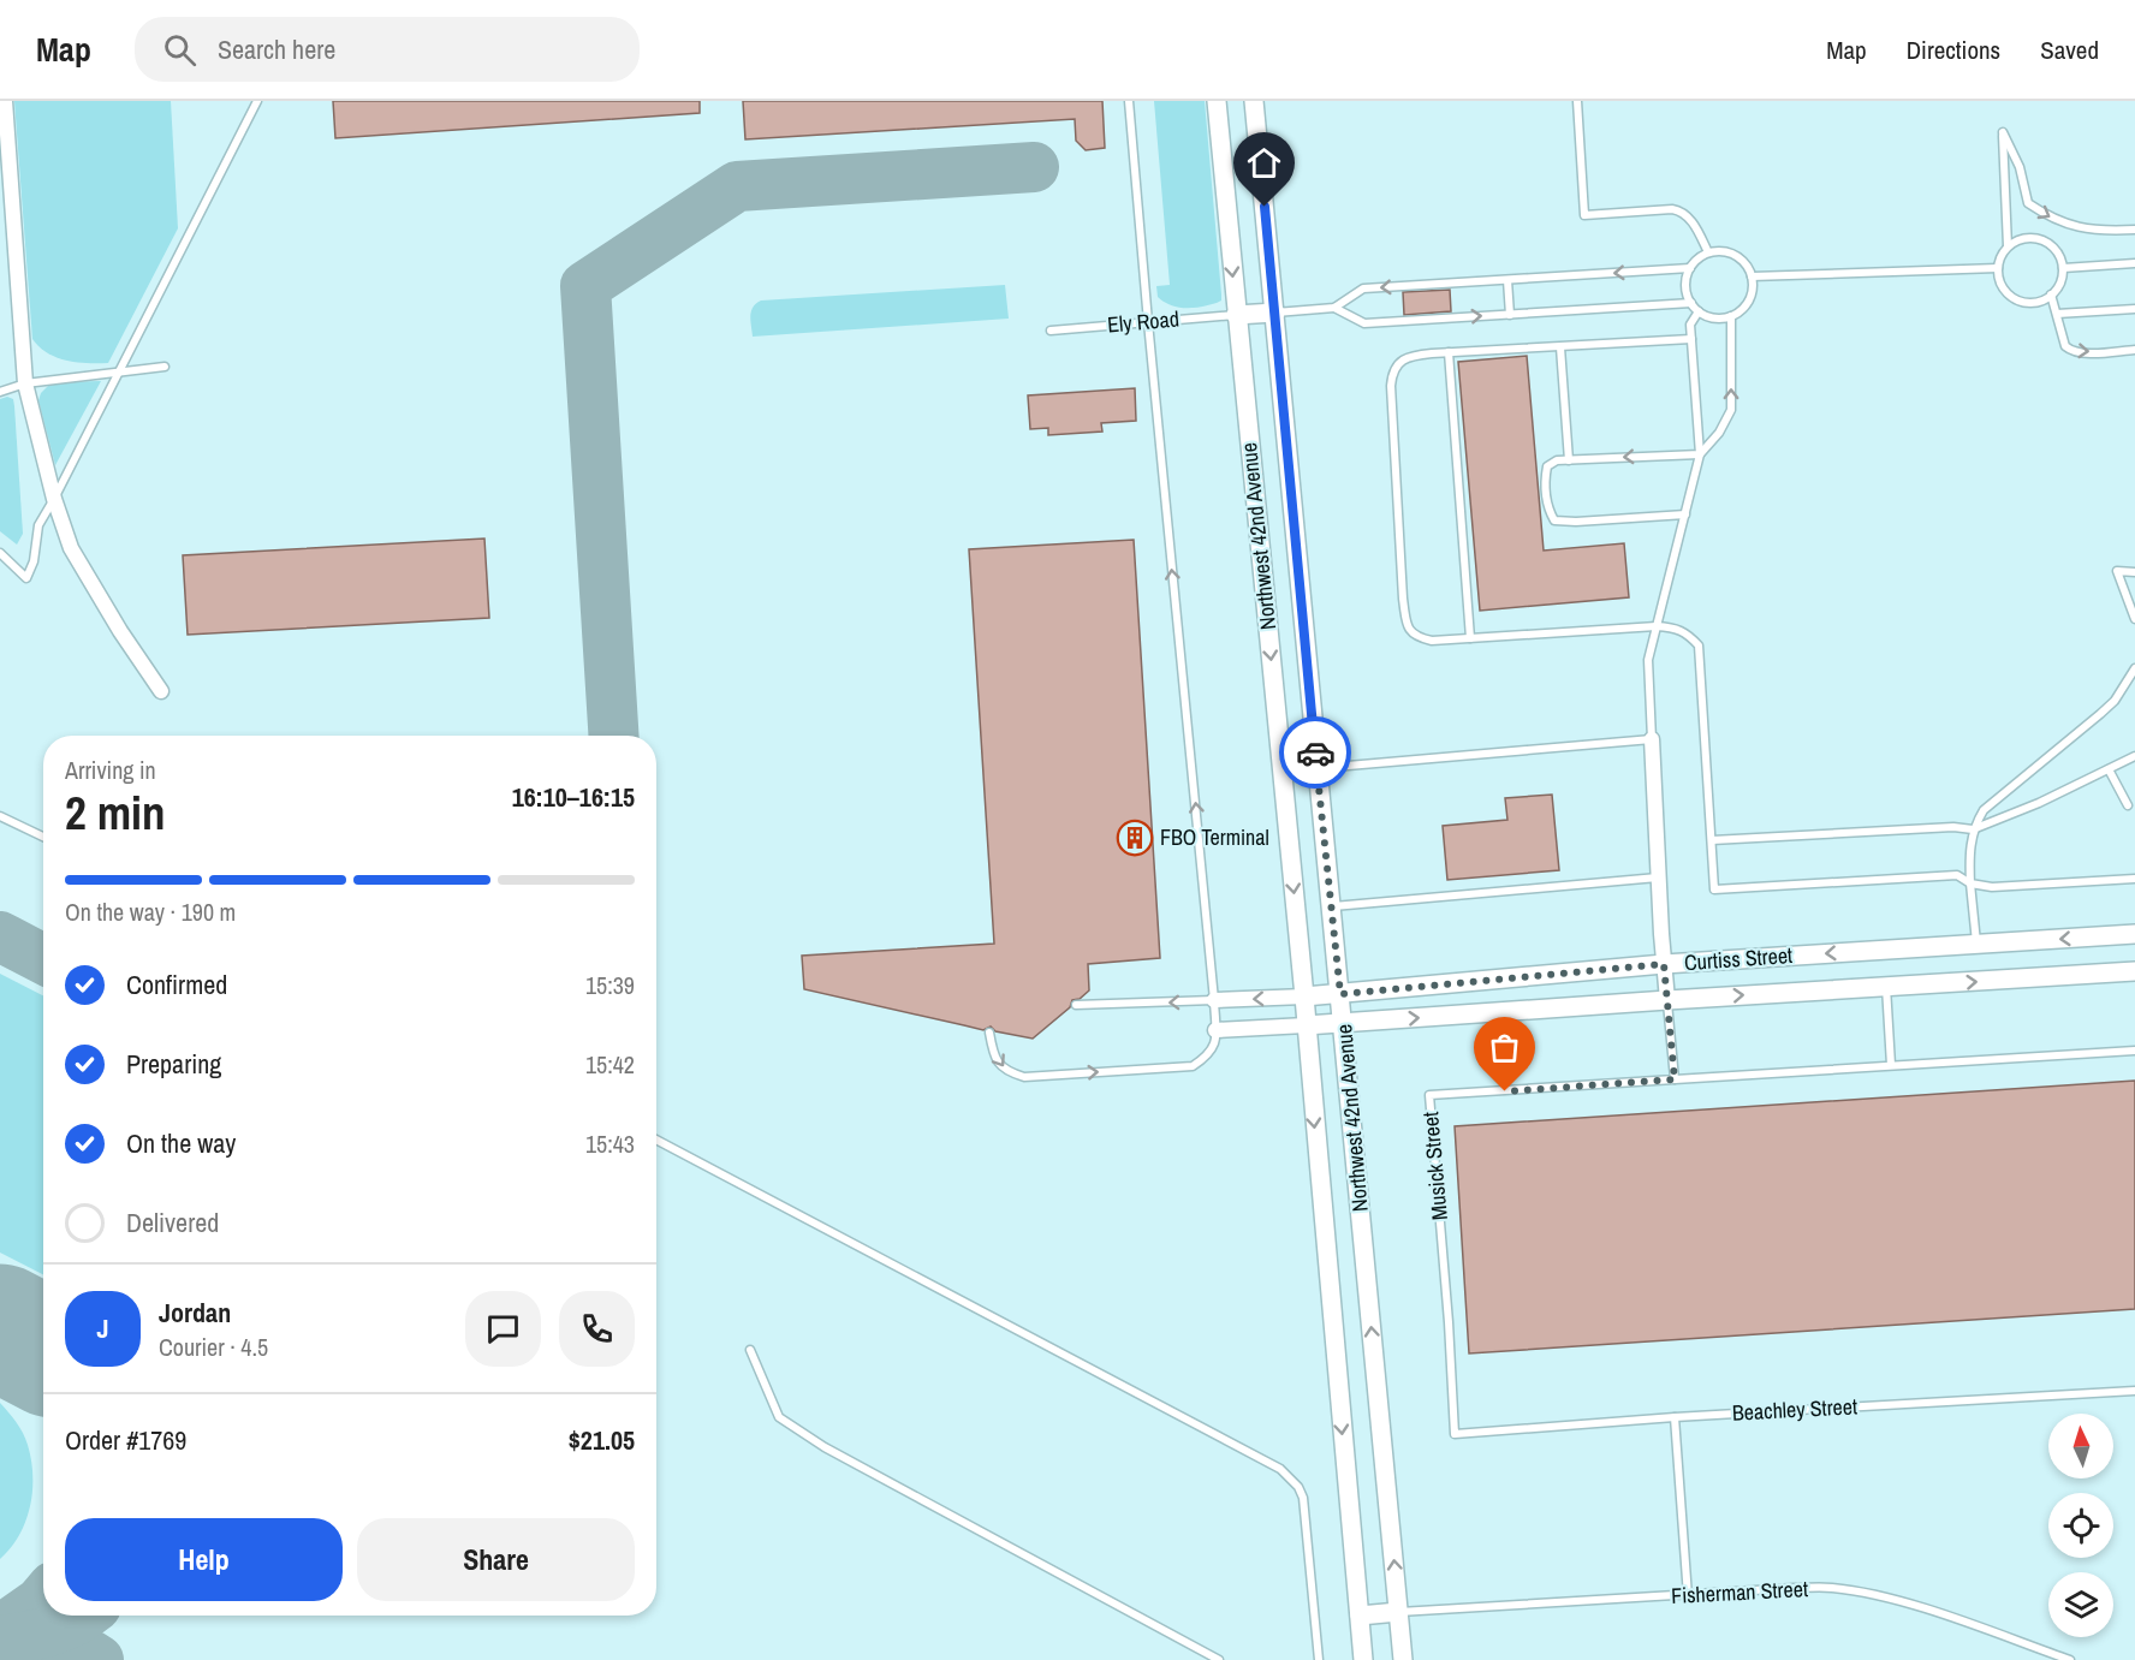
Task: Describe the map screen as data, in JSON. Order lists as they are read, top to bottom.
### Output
{
  "streets": {
    "street": ["Northwest 42nd Avenue", "Curtiss Street"],
    "lane": [
      "Ely Road",
      "Musick Street",
      "Beachley Street",
      "Fisherman Street"
    ]
  },
  "crossings": [
    ["Ely Road", "Northwest 42nd Avenue"],
    ["Northwest 42nd Avenue", "Curtiss Street"],
    ["Northwest 42nd Avenue", "Fisherman Street"],
    ["Musick Street", "Beachley Street"]
  ],
  "places": {
    "building": ["FBO Terminal"]
  },
  "north": "top",
  "page": {
    "header": "Map",
    "search": "Search here",
    "nav": ["Map", "Directions", "Saved"],
    "heading": ["2 min", "Arriving in", "16:10–16:15"],
    "panel": [
      "Jordan",
      "Courier · 4.5",
      "Order #1769",
      "$21.05"
    ],
    "bar": "On the way · 190 m",
    "list": [
      ["Confirmed", "15:39"],
      ["Preparing", "15:42"],
      ["On the way", "15:43"],
      "Delivered"
    ],
    "round": "J",
    "buttons": ["Help", "Share"]
  }
}
